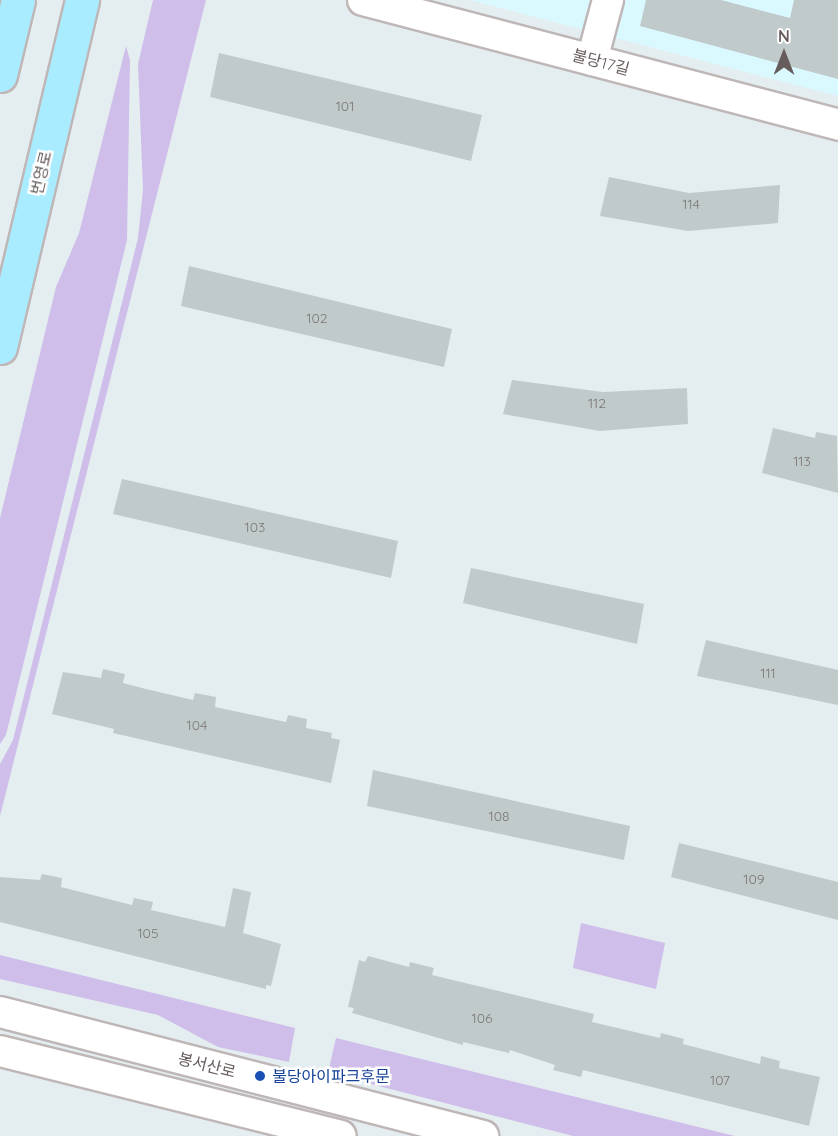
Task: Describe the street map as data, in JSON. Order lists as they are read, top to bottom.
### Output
{
  "streets": {
    "main road": ["번영로"],
    "street": ["불당17길", "봉서산로"]
  },
  "places": ["불당아이파크후문"],
  "house_numbers": [
    "101",
    "114",
    "102",
    "112",
    "113",
    "103",
    "111",
    "104",
    "108",
    "109",
    "105",
    "106",
    "107"
  ],
  "north": "top"
}
